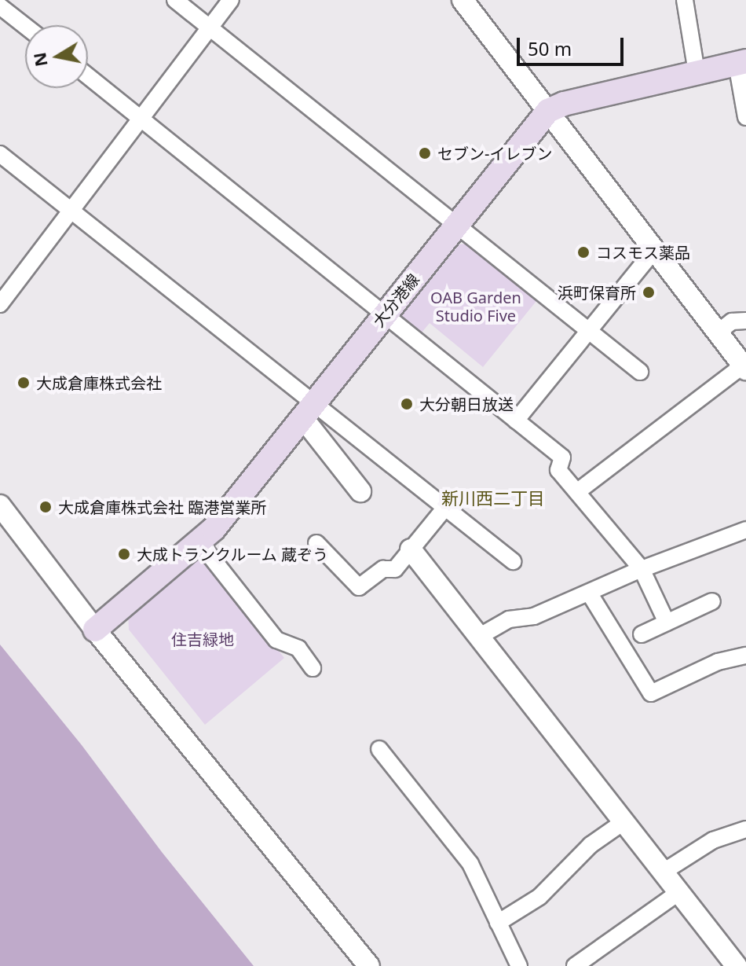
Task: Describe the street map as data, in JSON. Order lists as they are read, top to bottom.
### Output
{
  "streets": {
    "main road": ["大分港線"]
  },
  "districts": ["新川西二丁目"],
  "parks": ["OAB Garden Studio Five", "住吉緑地"],
  "places": [
    "セブン-イレブン",
    "コスモス薬品",
    "浜町保育所",
    "大成倉庫株式会社",
    "大分朝日放送",
    "大成倉庫株式会社 臨港営業所",
    "大成トランクルーム 蔵ぞう"
  ],
  "scale_bar": "50 m",
  "north": "left"
}
